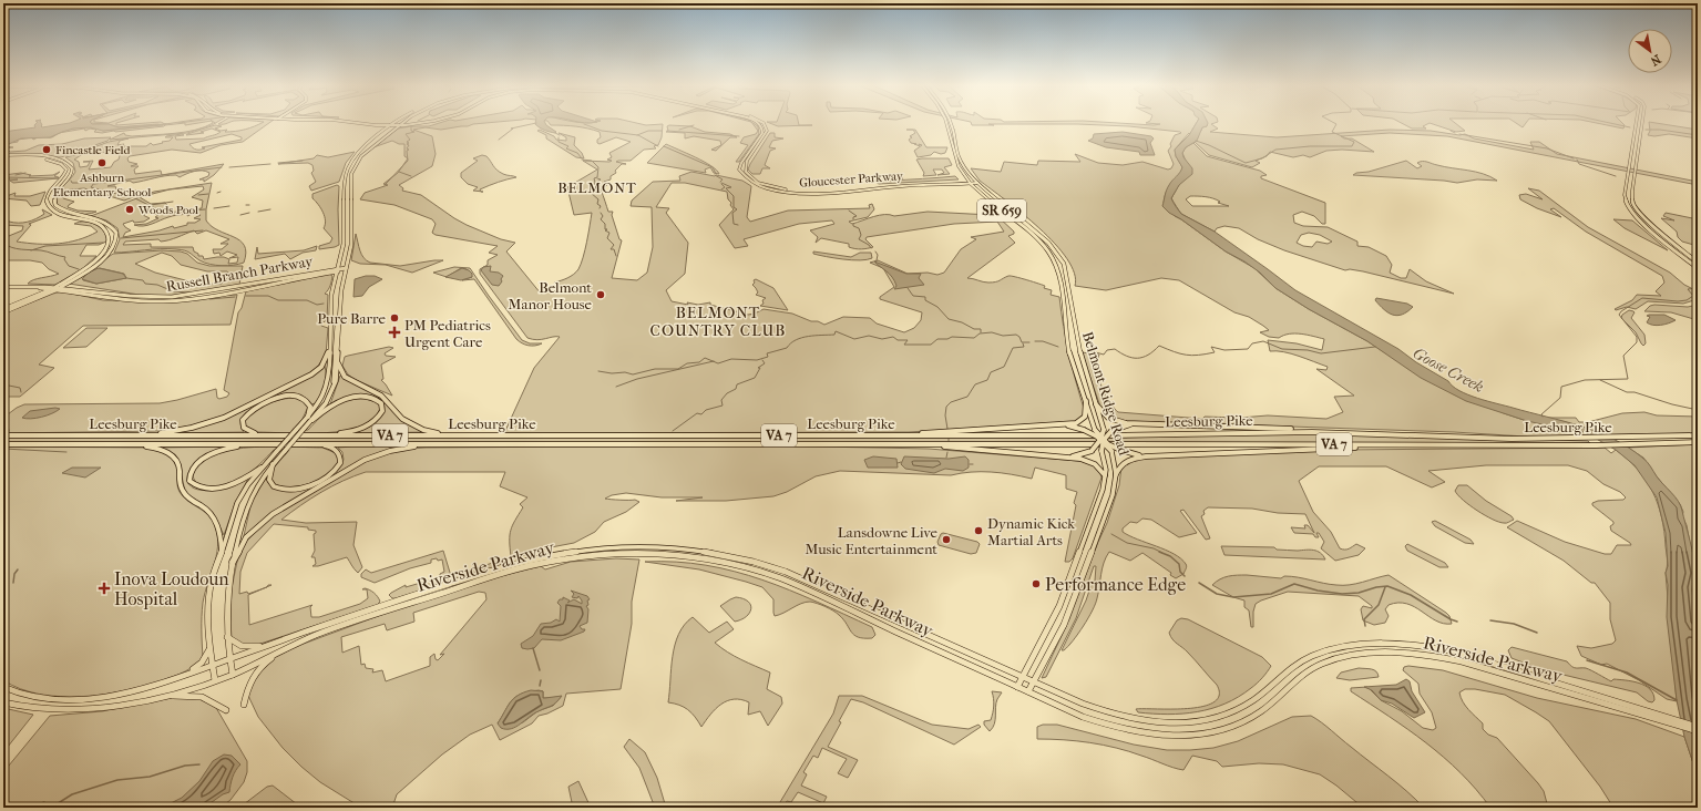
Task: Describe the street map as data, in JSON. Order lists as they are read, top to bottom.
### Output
{
  "streets": {
    "highway": ["Leesburg Pike", "VA 7"],
    "main road": [
      "Gloucester Parkway",
      "SR 659",
      "Russell Branch Parkway",
      "Belmont Ridge Road",
      "Riverside Parkway"
    ]
  },
  "crossings": [
    ["Gloucester Parkway", "Belmont Ridge Road"],
    ["Belmont Ridge Road", "Riverside Parkway"]
  ],
  "districts": ["BELMONT", "BELMONT COUNTRY CLUB"],
  "water": ["Goose Creek"],
  "places": {
    "other": [
      "Fincastle Field",
      "Ashburn Elementary School",
      "Woods Pool",
      "Belmont Manor House",
      "Pure Barre",
      "Dynamic Kick Martial Arts",
      "Lansdowne Live Music Entertainment",
      "Performance Edge"
    ],
    "health": ["PM Pediatrics Urgent Care", "Inova Loudoun Hospital"]
  },
  "north": "bottom right"
}
